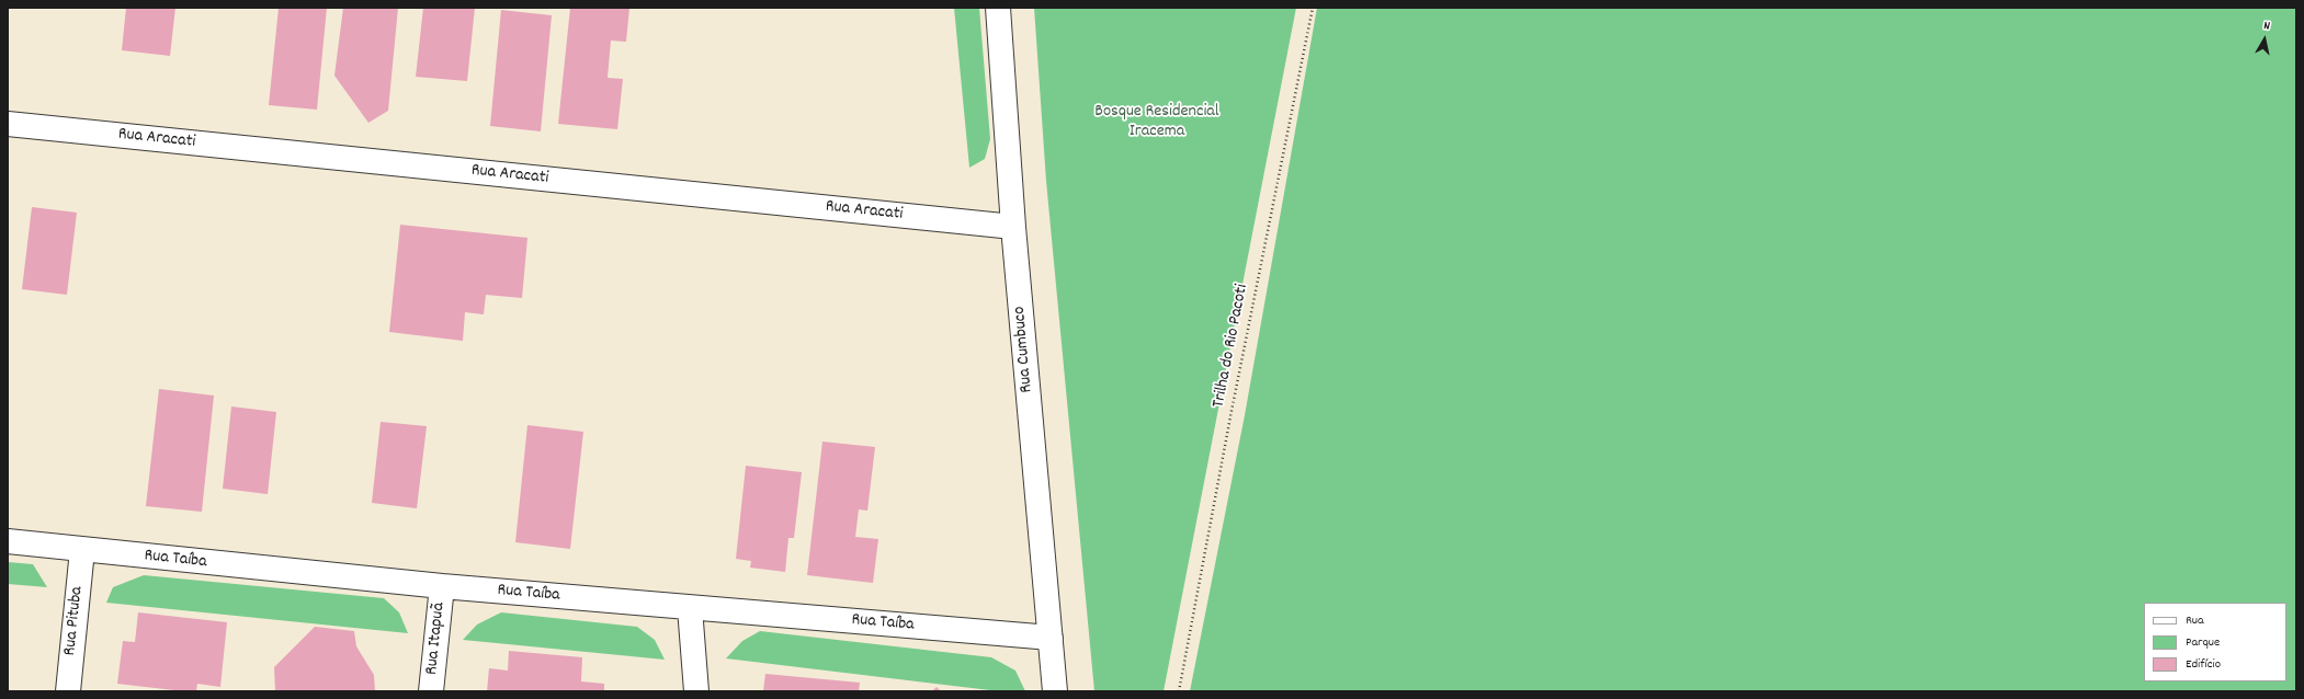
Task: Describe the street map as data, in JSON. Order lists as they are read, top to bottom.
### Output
{
  "streets": {
    "street": [
      "Rua Aracati",
      "Rua Cumbuco",
      "Rua Taíba",
      "Rua Pituba",
      "Rua Itapuã"
    ],
    "path": ["Trilha do Rio Pacoti"]
  },
  "crossings": [
    ["Rua Aracati", "Rua Cumbuco"],
    ["Rua Cumbuco", "Rua Taíba"],
    ["Rua Taíba", "Rua Pituba"],
    ["Rua Taíba", "Rua Itapuã"]
  ],
  "parks": ["Bosque Residencial Iracema"],
  "legend": ["Rua", "Parque", "Edifício"],
  "north": "top"
}
